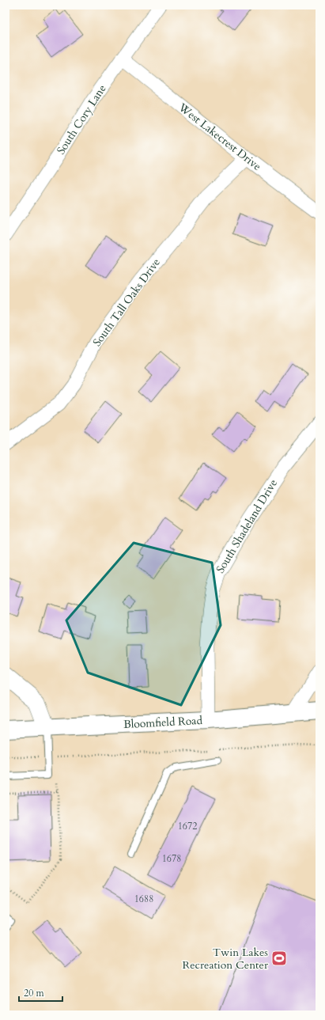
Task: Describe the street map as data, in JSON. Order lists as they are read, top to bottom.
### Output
{
  "streets": {
    "main road": ["Bloomfield Road"],
    "street": [
      "South Cory Lane",
      "West Lakecrest Drive",
      "South Tall Oaks Drive",
      "South Shadeland Drive"
    ]
  },
  "crossings": [
    ["South Cory Lane", "West Lakecrest Drive"],
    ["West Lakecrest Drive", "South Tall Oaks Drive"],
    ["South Shadeland Drive", "Bloomfield Road"]
  ],
  "places": {
    "sports": ["Twin Lakes Recreation Center"]
  },
  "house_numbers": ["1672", "1678", "1688"],
  "scale_bar": "20 m"
}
